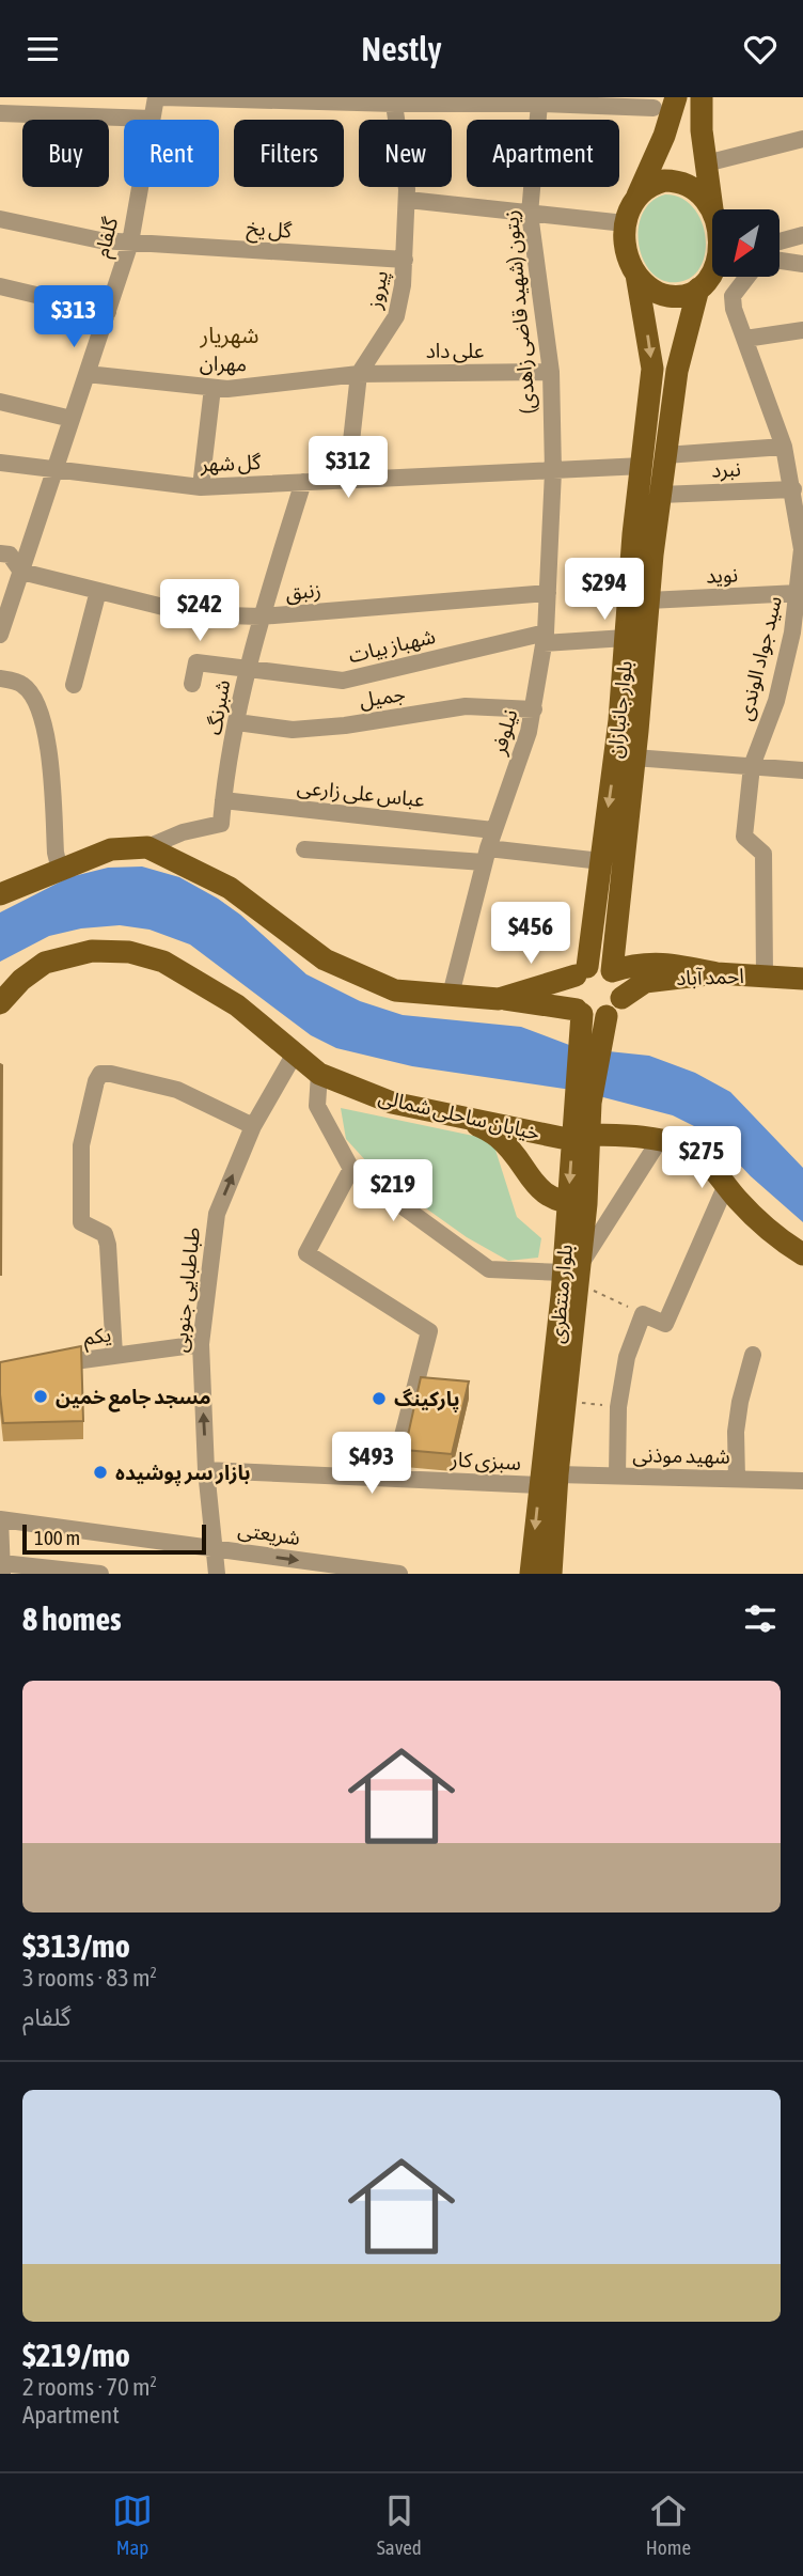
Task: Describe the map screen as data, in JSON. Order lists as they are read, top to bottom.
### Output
{
  "streets": {
    "main road": [
      "بلوار جانبازان",
      "احمد آباد",
      "خیابان ساحلی شمالی",
      "بلوار منتظری"
    ],
    "street": [
      "گل یخ",
      "گلفام",
      "پیروز",
      "زیتون (شهید قاضی زاهدی)",
      "علی داد",
      "مهران",
      "گل شهر",
      "نبرد",
      "نوید",
      "زنبق",
      "شهباز بیات",
      "سید جواد الوندی",
      "جمیل",
      "شبرنگ",
      "نیلوفر",
      "عباس علی زارعی",
      "طباطبایی جنوبی",
      "یکم",
      "شهید موذنی",
      "سبزی کار",
      "شریعتی"
    ]
  },
  "crossings": [
    ["گل یخ", "گلفام"],
    ["گل یخ", "پیروز"],
    ["گلفام", "مهران"],
    ["گلفام", "گل شهر"],
    ["گلفام", "زنبق"],
    ["پیروز", "علی داد"],
    ["پیروز", "مهران"],
    ["پیروز", "گل شهر"],
    ["زیتون (شهید قاضی زاهدی)", "علی داد"],
    ["زیتون (شهید قاضی زاهدی)", "گل شهر"],
    ["زیتون (شهید قاضی زاهدی)", "نیلوفر"],
    ["علی داد", "مهران"],
    ["گل شهر", "شبرنگ"],
    ["گل شهر", "بلوار جانبازان"],
    ["گل شهر", "نیلوفر"],
    ["نبرد", "سید جواد الوندی"],
    ["نبرد", "بلوار جانبازان"],
    ["نوید", "سید جواد الوندی"],
    ["نوید", "بلوار جانبازان"],
    ["زنبق", "شبرنگ"],
    ["زنبق", "نیلوفر"],
    ["شهباز بیات", "شبرنگ"],
    ["شهباز بیات", "بلوار جانبازان"],
    ["شهباز بیات", "نیلوفر"],
    ["سید جواد الوندی", "احمد آباد"],
    ["جمیل", "شبرنگ"],
    ["جمیل", "نیلوفر"],
    ["شبرنگ", "عباس علی زارعی"],
    ["بلوار جانبازان", "احمد آباد"],
    ["بلوار جانبازان", "بلوار منتظری"],
    ["نیلوفر", "عباس علی زارعی"],
    ["احمد آباد", "بلوار منتظری"],
    ["خیابان ساحلی شمالی", "طباطبایی جنوبی"],
    ["خیابان ساحلی شمالی", "بلوار منتظری"],
    ["طباطبایی جنوبی", "یکم"],
    ["طباطبایی جنوبی", "سبزی کار"],
    ["طباطبایی جنوبی", "شریعتی"],
    ["بلوار منتظری", "شهید موذنی"],
    ["بلوار منتظری", "سبزی کار"],
    ["شهید موذنی", "سبزی کار"]
  ],
  "one_way": ["طباطبایی جنوبی", "شریعتی"],
  "districts": ["شهریار"],
  "places": ["مسجد جامع خمین", "پارکینگ", "بازار سر پوشیده"],
  "scale_bar": "100 m",
  "north": "bottom left",
  "page": {
    "header": "Nestly",
    "chip": [
      "Buy",
      "Rent",
      "Filters",
      "New",
      "Apartment"
    ],
    "price": [
      "$313",
      "$312",
      "$294",
      "$242",
      "$456",
      "$275",
      "$219",
      "$493"
    ],
    "scale": "100 m",
    "heading": "8 homes",
    "list": [
      {
        "name": "$313/mo",
        "note": "3 rooms · 83 m² · گلفام"
      },
      {
        "name": "$219/mo",
        "note": "2 rooms · 70 m² · Apartment"
      }
    ],
    "tabs": ["Map", "Saved", "Home"]
  }
}
